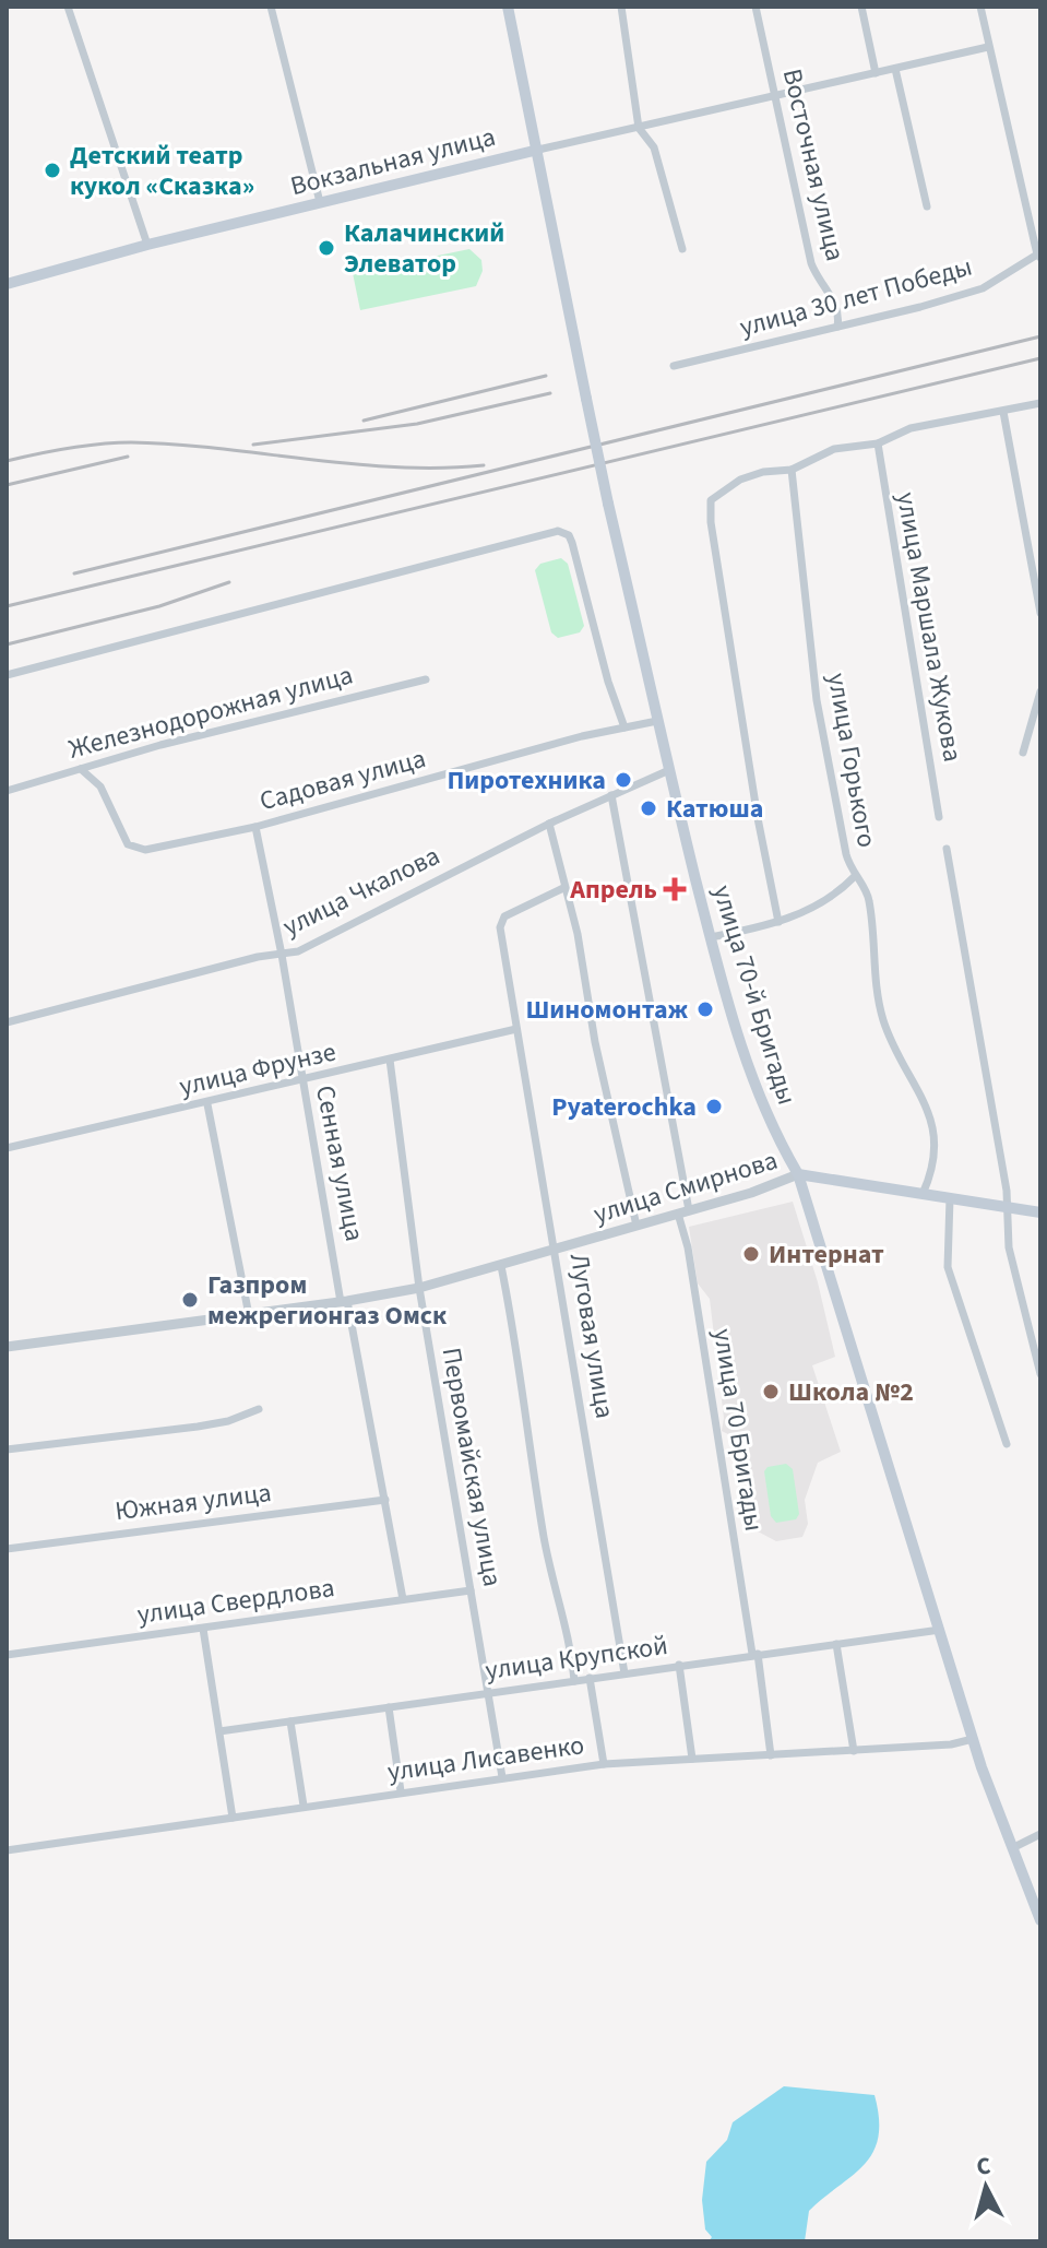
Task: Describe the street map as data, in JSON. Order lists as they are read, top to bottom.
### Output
{
  "streets": {
    "main road": ["Вокзальная улица", "улица 70-й Бригады", "улица Смирнова"],
    "street": [
      "Восточная улица",
      "улица 30 лет Победы",
      "улица Маршала Жукова",
      "Железнодорожная улица",
      "улица Горького",
      "Садовая улица",
      "улица Чкалова",
      "улица Фрунзе",
      "Сенная улица",
      "Луговая улица",
      "улица 70 Бригады",
      "Первомайская улица",
      "Южная улица",
      "улица Свердлова",
      "улица Крупской",
      "улица Лисавенко"
    ]
  },
  "crossings": [
    ["Вокзальная улица", "Восточная улица"],
    ["Вокзальная улица", "улица 70-й Бригады"],
    ["Восточная улица", "улица 30 лет Победы"],
    ["Железнодорожная улица", "Садовая улица"],
    ["улица Горького", "улица Смирнова"],
    ["Садовая улица", "улица 70-й Бригады"],
    ["Садовая улица", "Сенная улица"],
    ["улица Чкалова", "улица 70-й Бригады"],
    ["улица Чкалова", "Сенная улица"],
    ["улица Чкалова", "улица 70 Бригады"],
    ["улица 70-й Бригады", "улица Смирнова"],
    ["улица 70-й Бригады", "улица Крупской"],
    ["улица 70-й Бригады", "улица Лисавенко"],
    ["улица Фрунзе", "Сенная улица"],
    ["улица Фрунзе", "Луговая улица"],
    ["улица Фрунзе", "Первомайская улица"],
    ["Сенная улица", "улица Смирнова"],
    ["Сенная улица", "Южная улица"],
    ["Сенная улица", "улица Свердлова"],
    ["улица Смирнова", "Луговая улица"],
    ["улица Смирнова", "улица 70 Бригады"],
    ["улица Смирнова", "Первомайская улица"],
    ["Луговая улица", "улица Крупской"],
    ["улица 70 Бригады", "улица Крупской"],
    ["улица 70 Бригады", "улица Лисавенко"],
    ["Первомайская улица", "улица Свердлова"],
    ["Первомайская улица", "улица Крупской"],
    ["Первомайская улица", "улица Лисавенко"]
  ],
  "places": {
    "other": [
      "Детский театр кукол «Сказка»",
      "Калачинский Элеватор",
      "Пиротехника",
      "Катюша",
      "Шиномонтаж",
      "Pyaterochka",
      "Интернат",
      "Газпром межрегионгаз Омск",
      "Школа №2"
    ],
    "health": ["Апрель"]
  },
  "north": "top"
}
